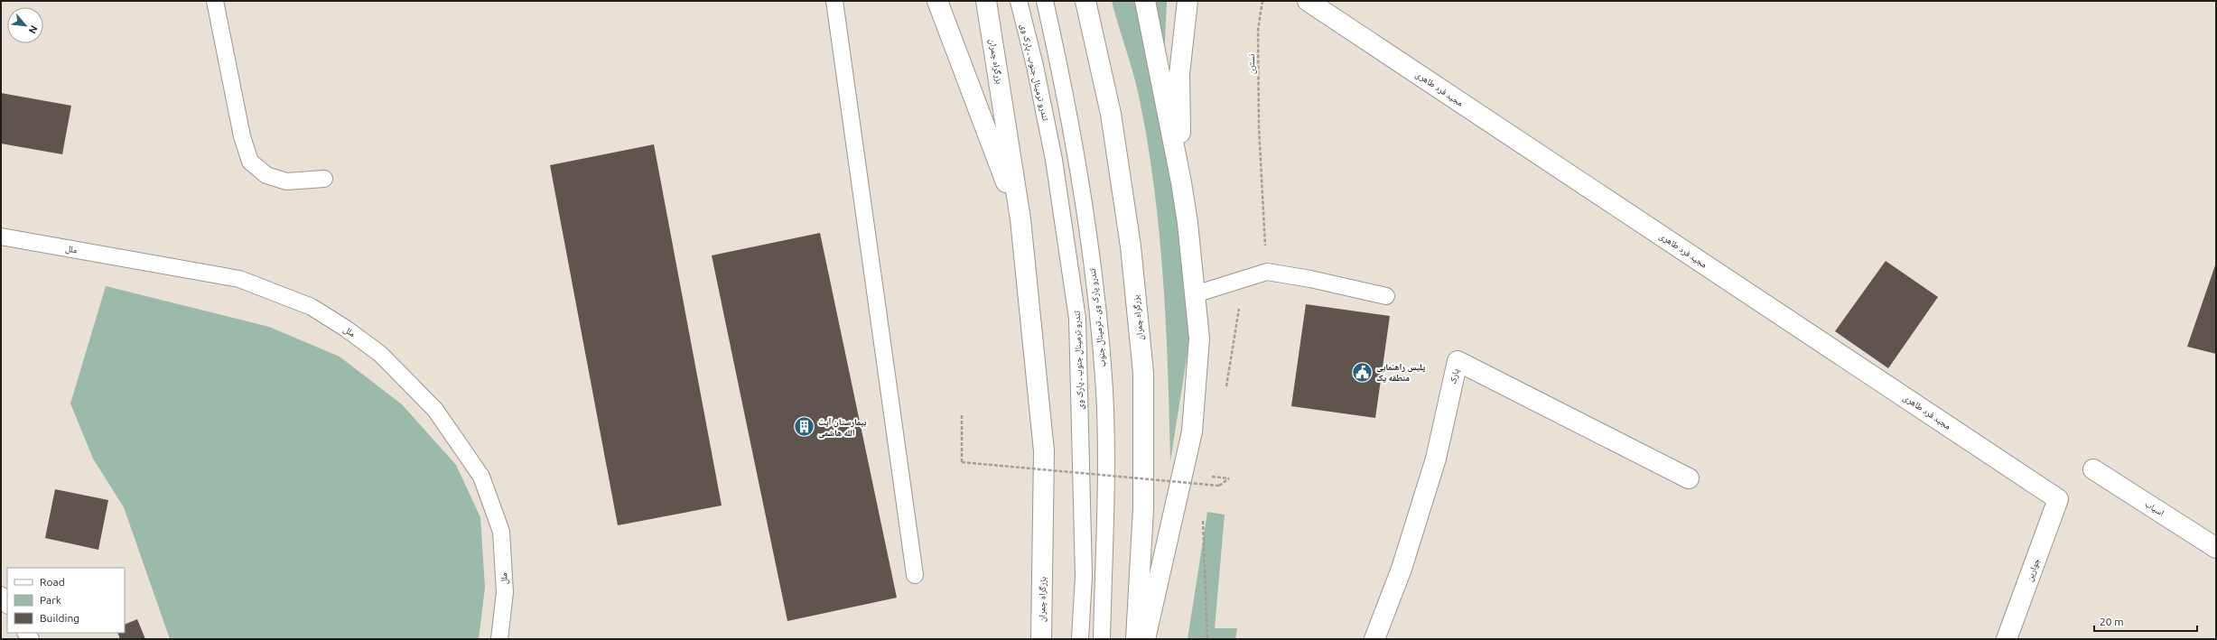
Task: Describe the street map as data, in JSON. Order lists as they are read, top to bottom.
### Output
{
  "streets": {
    "main road": [
      "بزرگراه چمران",
      "مجید فرد طاهری",
      "پارک",
      "اسیاب",
      "جوارین"
    ],
    "lane": ["تندرو ترمینال جنوب ـ پارک وی", "ملل", "تندرو پارک وی ـ ترمینال جنوب"],
    "path": ["نسترن"]
  },
  "crossings": [
    ["مجید فرد طاهری", "جوارین"]
  ],
  "places": {
    "public building": ["پلیس راهنمایی منطقه یک"],
    "building": ["بیمارستان آیت الله هاشمی"]
  },
  "legend": ["Road", "Park", "Building"],
  "scale_bar": "20 m",
  "north": "bottom right"
}
